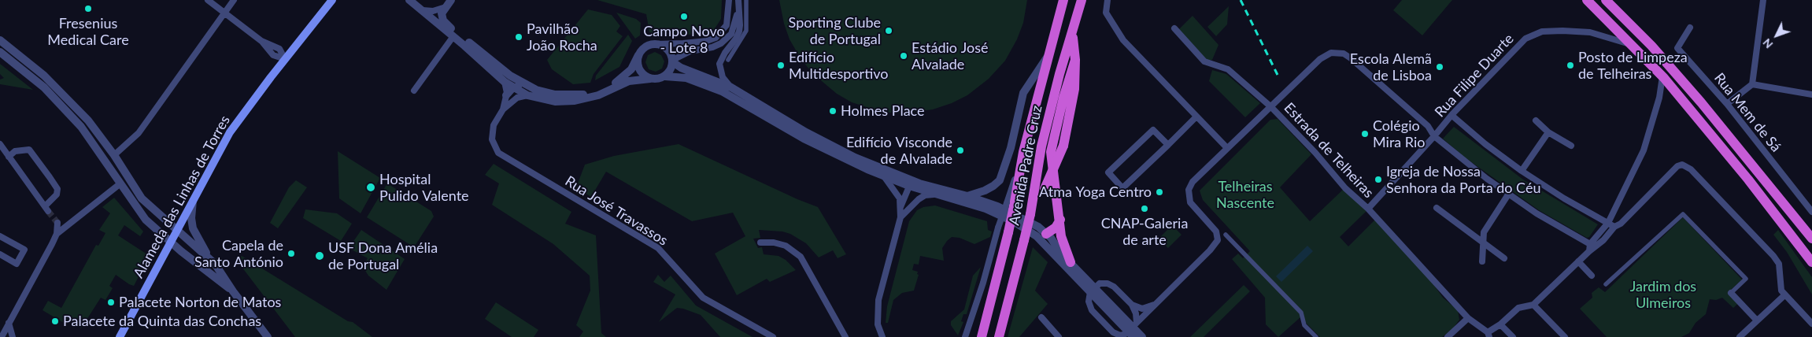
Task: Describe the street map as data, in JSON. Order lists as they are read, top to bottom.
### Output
{
  "streets": {
    "highway": ["Avenida Padre Cruz"],
    "main road": ["Alameda das Linhas de Torres"],
    "street": [
      "Rua Filipe Duarte",
      "Rua Mem de Sá",
      "Estrada de Telheiras",
      "Rua José Travassos"
    ]
  },
  "crossings": [
    ["Rua Filipe Duarte", "Estrada de Telheiras"]
  ],
  "parks": ["Telheiras Nascente", "Jardim dos Ulmeiros"],
  "places": [
    "Fresenius Medical Care",
    "Campo Novo - Lote 8",
    "Sporting Clube de Portugal",
    "Pavilhão João Rocha",
    "Estádio José Alvalade",
    "Edifício Multidesportivo",
    "Posto de Limpeza de Telheiras",
    "Escola Alemã de Lisboa",
    "Holmes Place",
    "Colégio Mira Rio",
    "Edifício Visconde de Alvalade",
    "Igreja de Nossa Senhora da Porta do Céu",
    "Hospital Pulido Valente",
    "Atma Yoga Centro",
    "CNAP-Galeria de arte",
    "Capela de Santo António",
    "USF Dona Amélia de Portugal",
    "Palacete Norton de Matos",
    "Palacete da Quinta das Conchas"
  ],
  "north": "bottom left"
}
